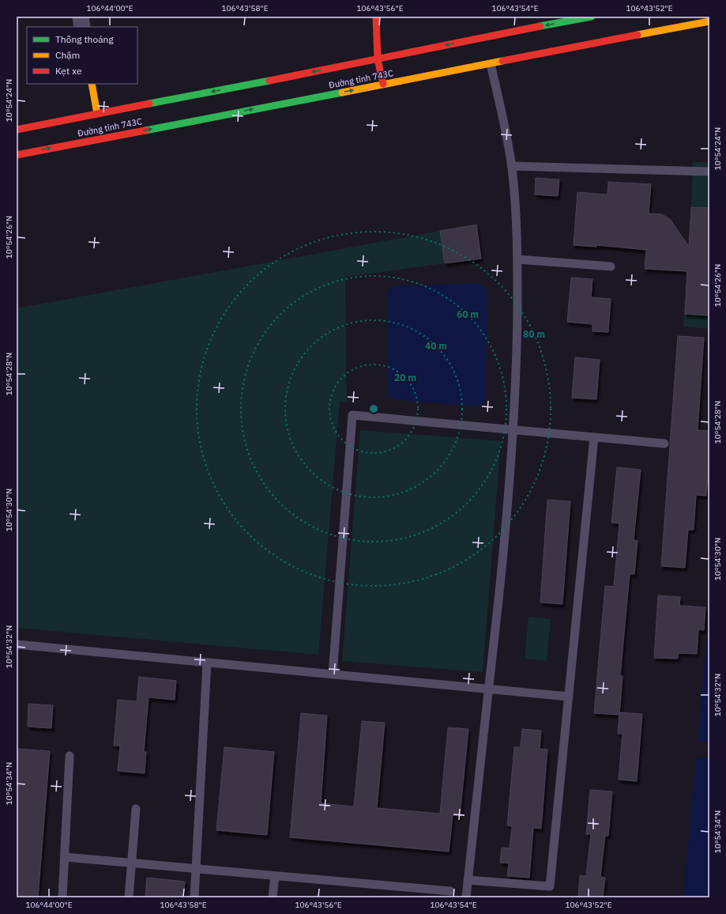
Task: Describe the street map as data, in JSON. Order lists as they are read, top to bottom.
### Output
{
  "streets": {
    "main road": ["Đường tỉnh 743C"]
  },
  "legend": ["Thông thoáng", "Chậm", "Kẹt xe"],
  "coordinates": [
    "106°44'00\"E",
    "106°43'58\"E",
    "106°43'56\"E",
    "106°43'54\"E",
    "106°43'52\"E",
    "10°54'24\"N",
    "10°54'26\"N",
    "10°54'28\"N",
    "10°54'30\"N",
    "10°54'32\"N",
    "10°54'34\"N"
  ],
  "rings": [
    "60 m",
    "80 m",
    "40 m",
    "20 m"
  ]
}
